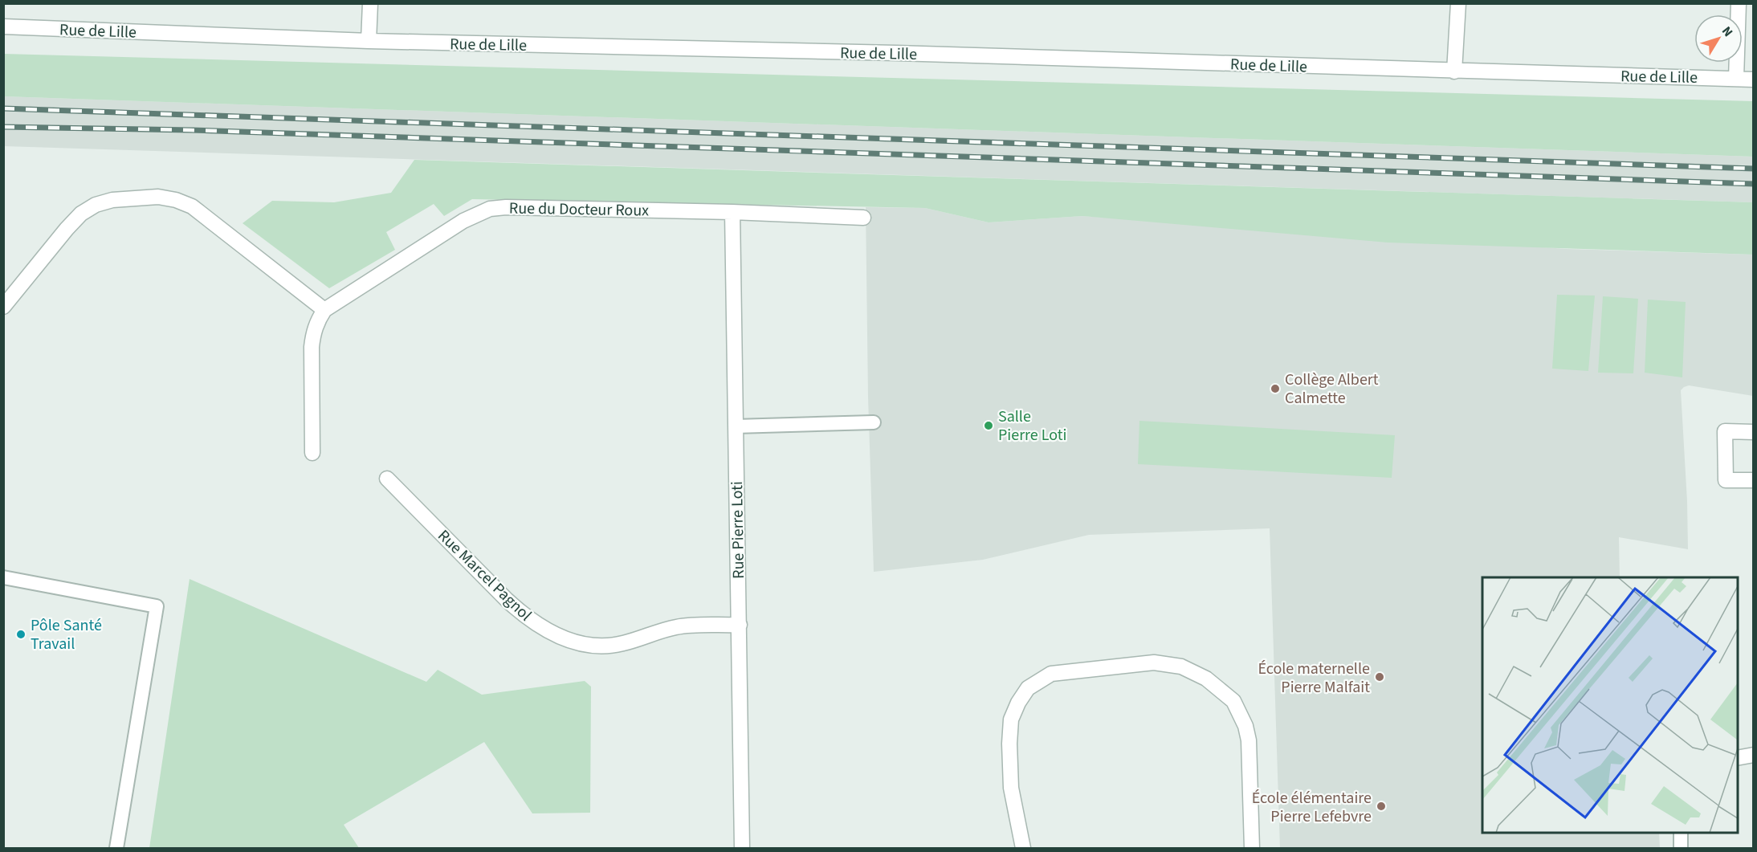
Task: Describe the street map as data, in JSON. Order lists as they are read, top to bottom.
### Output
{
  "streets": {
    "street": [
      "Rue de Lille",
      "Rue du Docteur Roux",
      "Rue Pierre Loti",
      "Rue Marcel Pagnol"
    ]
  },
  "crossings": [
    ["Rue du Docteur Roux", "Rue Pierre Loti"],
    ["Rue Pierre Loti", "Rue Marcel Pagnol"]
  ],
  "places": [
    "Collège Albert Calmette",
    "Salle Pierre Loti",
    "Pôle Santé Travail",
    "École maternelle Pierre Malfait",
    "École élémentaire Pierre Lefebvre"
  ],
  "north": "top right"
}
